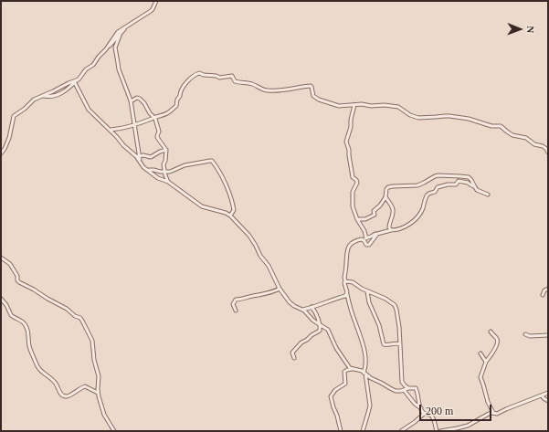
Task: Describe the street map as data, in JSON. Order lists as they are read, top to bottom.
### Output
{
  "scale_bar": "200 m",
  "north": "right"
}
